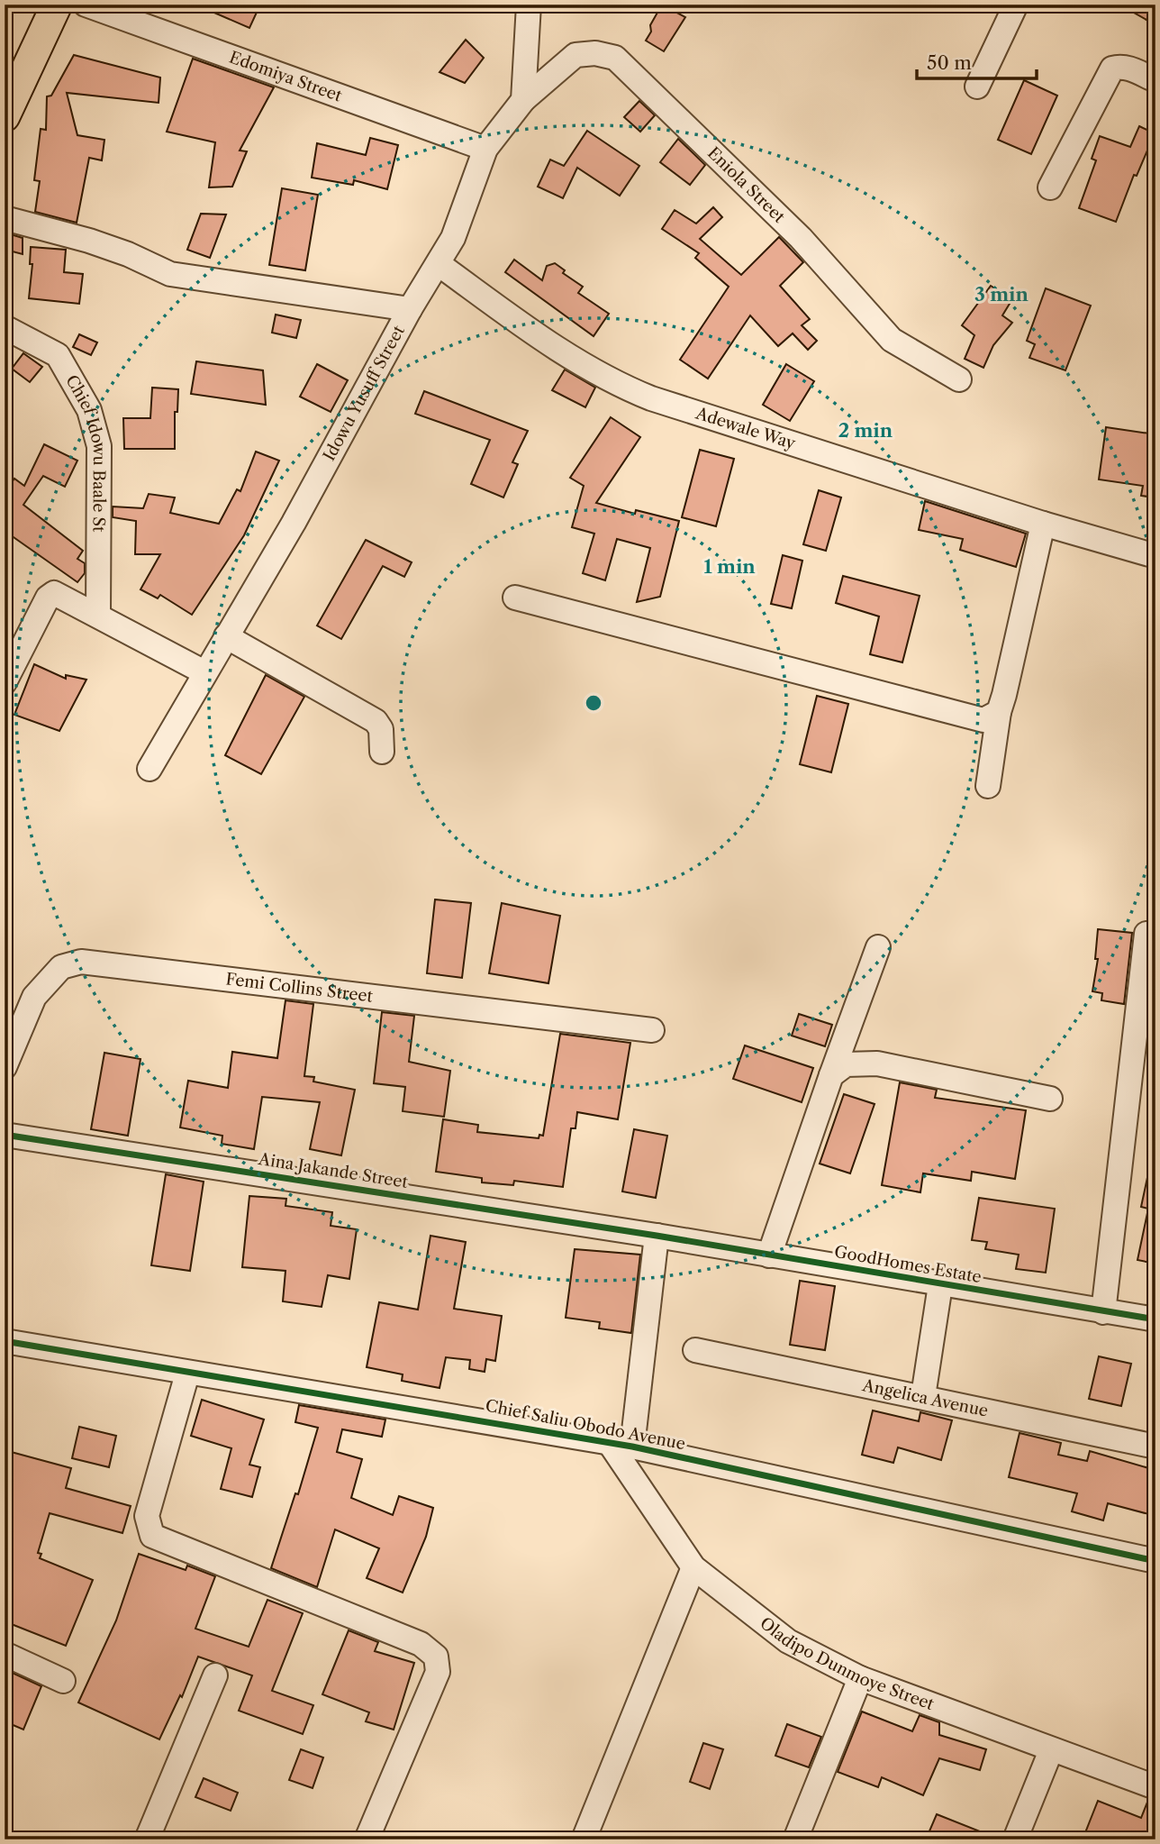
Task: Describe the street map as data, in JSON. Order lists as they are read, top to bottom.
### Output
{
  "streets": {
    "street": [
      "Edomiya Street",
      "Eniola Street",
      "Idowu Yusuff Street",
      "Adewale Way",
      "Chief Idowu Baale St",
      "Femi Collins Street",
      "Aina Jakande Street",
      "GoodHomes Estate",
      "Angelica Avenue",
      "Chief Saliu Obodo Avenue",
      "Oladipo Dunmoye Street"
    ]
  },
  "crossings": [
    ["Edomiya Street", "Idowu Yusuff Street"],
    ["Eniola Street", "Idowu Yusuff Street"],
    ["Idowu Yusuff Street", "Adewale Way"],
    ["Aina Jakande Street", "GoodHomes Estate"],
    ["Chief Saliu Obodo Avenue", "Oladipo Dunmoye Street"]
  ],
  "scale_bar": "50 m",
  "rings": ["3 min", "2 min", "1 min"]
}
